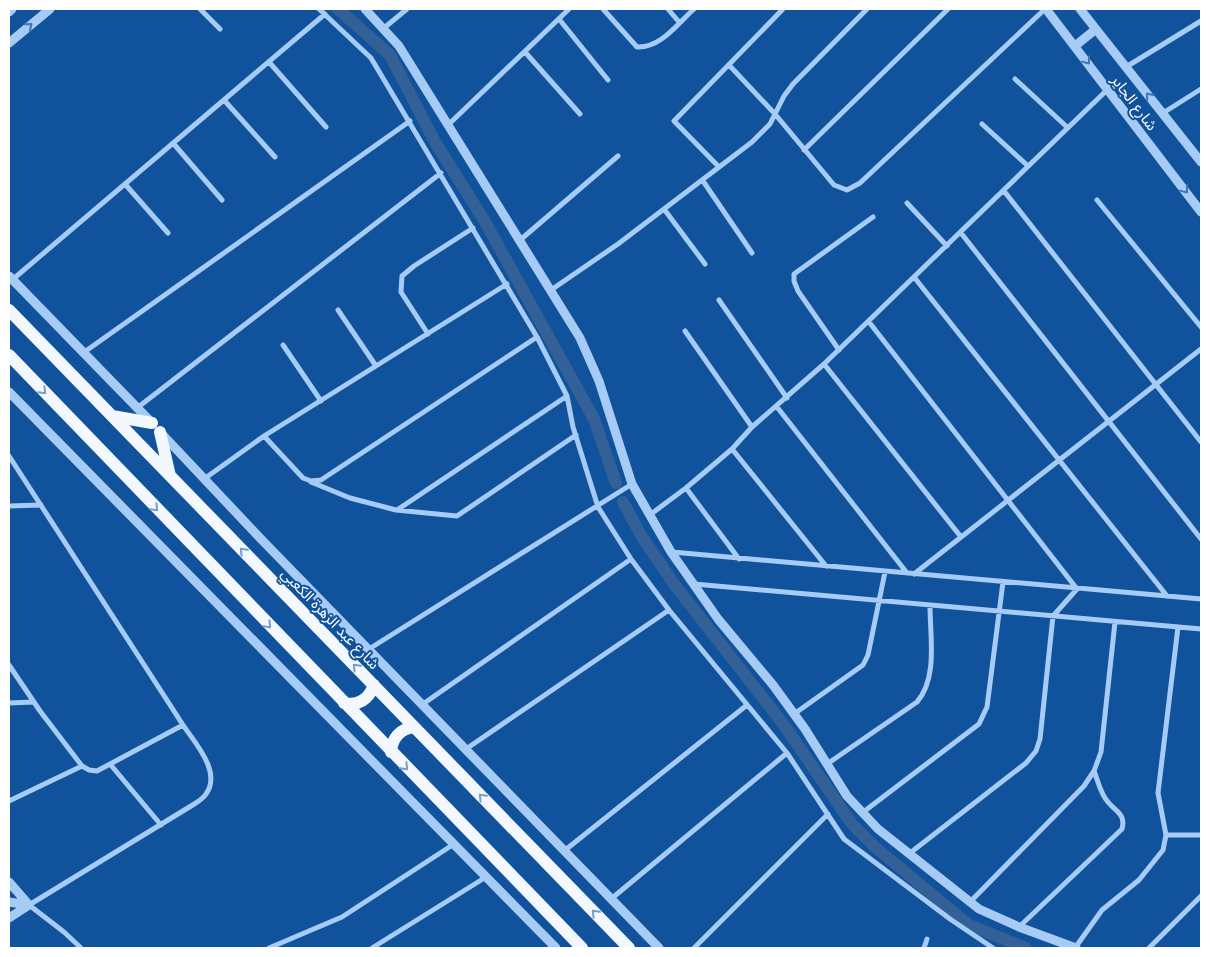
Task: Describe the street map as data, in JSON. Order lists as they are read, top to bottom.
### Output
{
  "streets": {
    "main road": ["شارع عبد الزهرة الكعبي"],
    "street": ["شارع الجاير"]
  }
}
